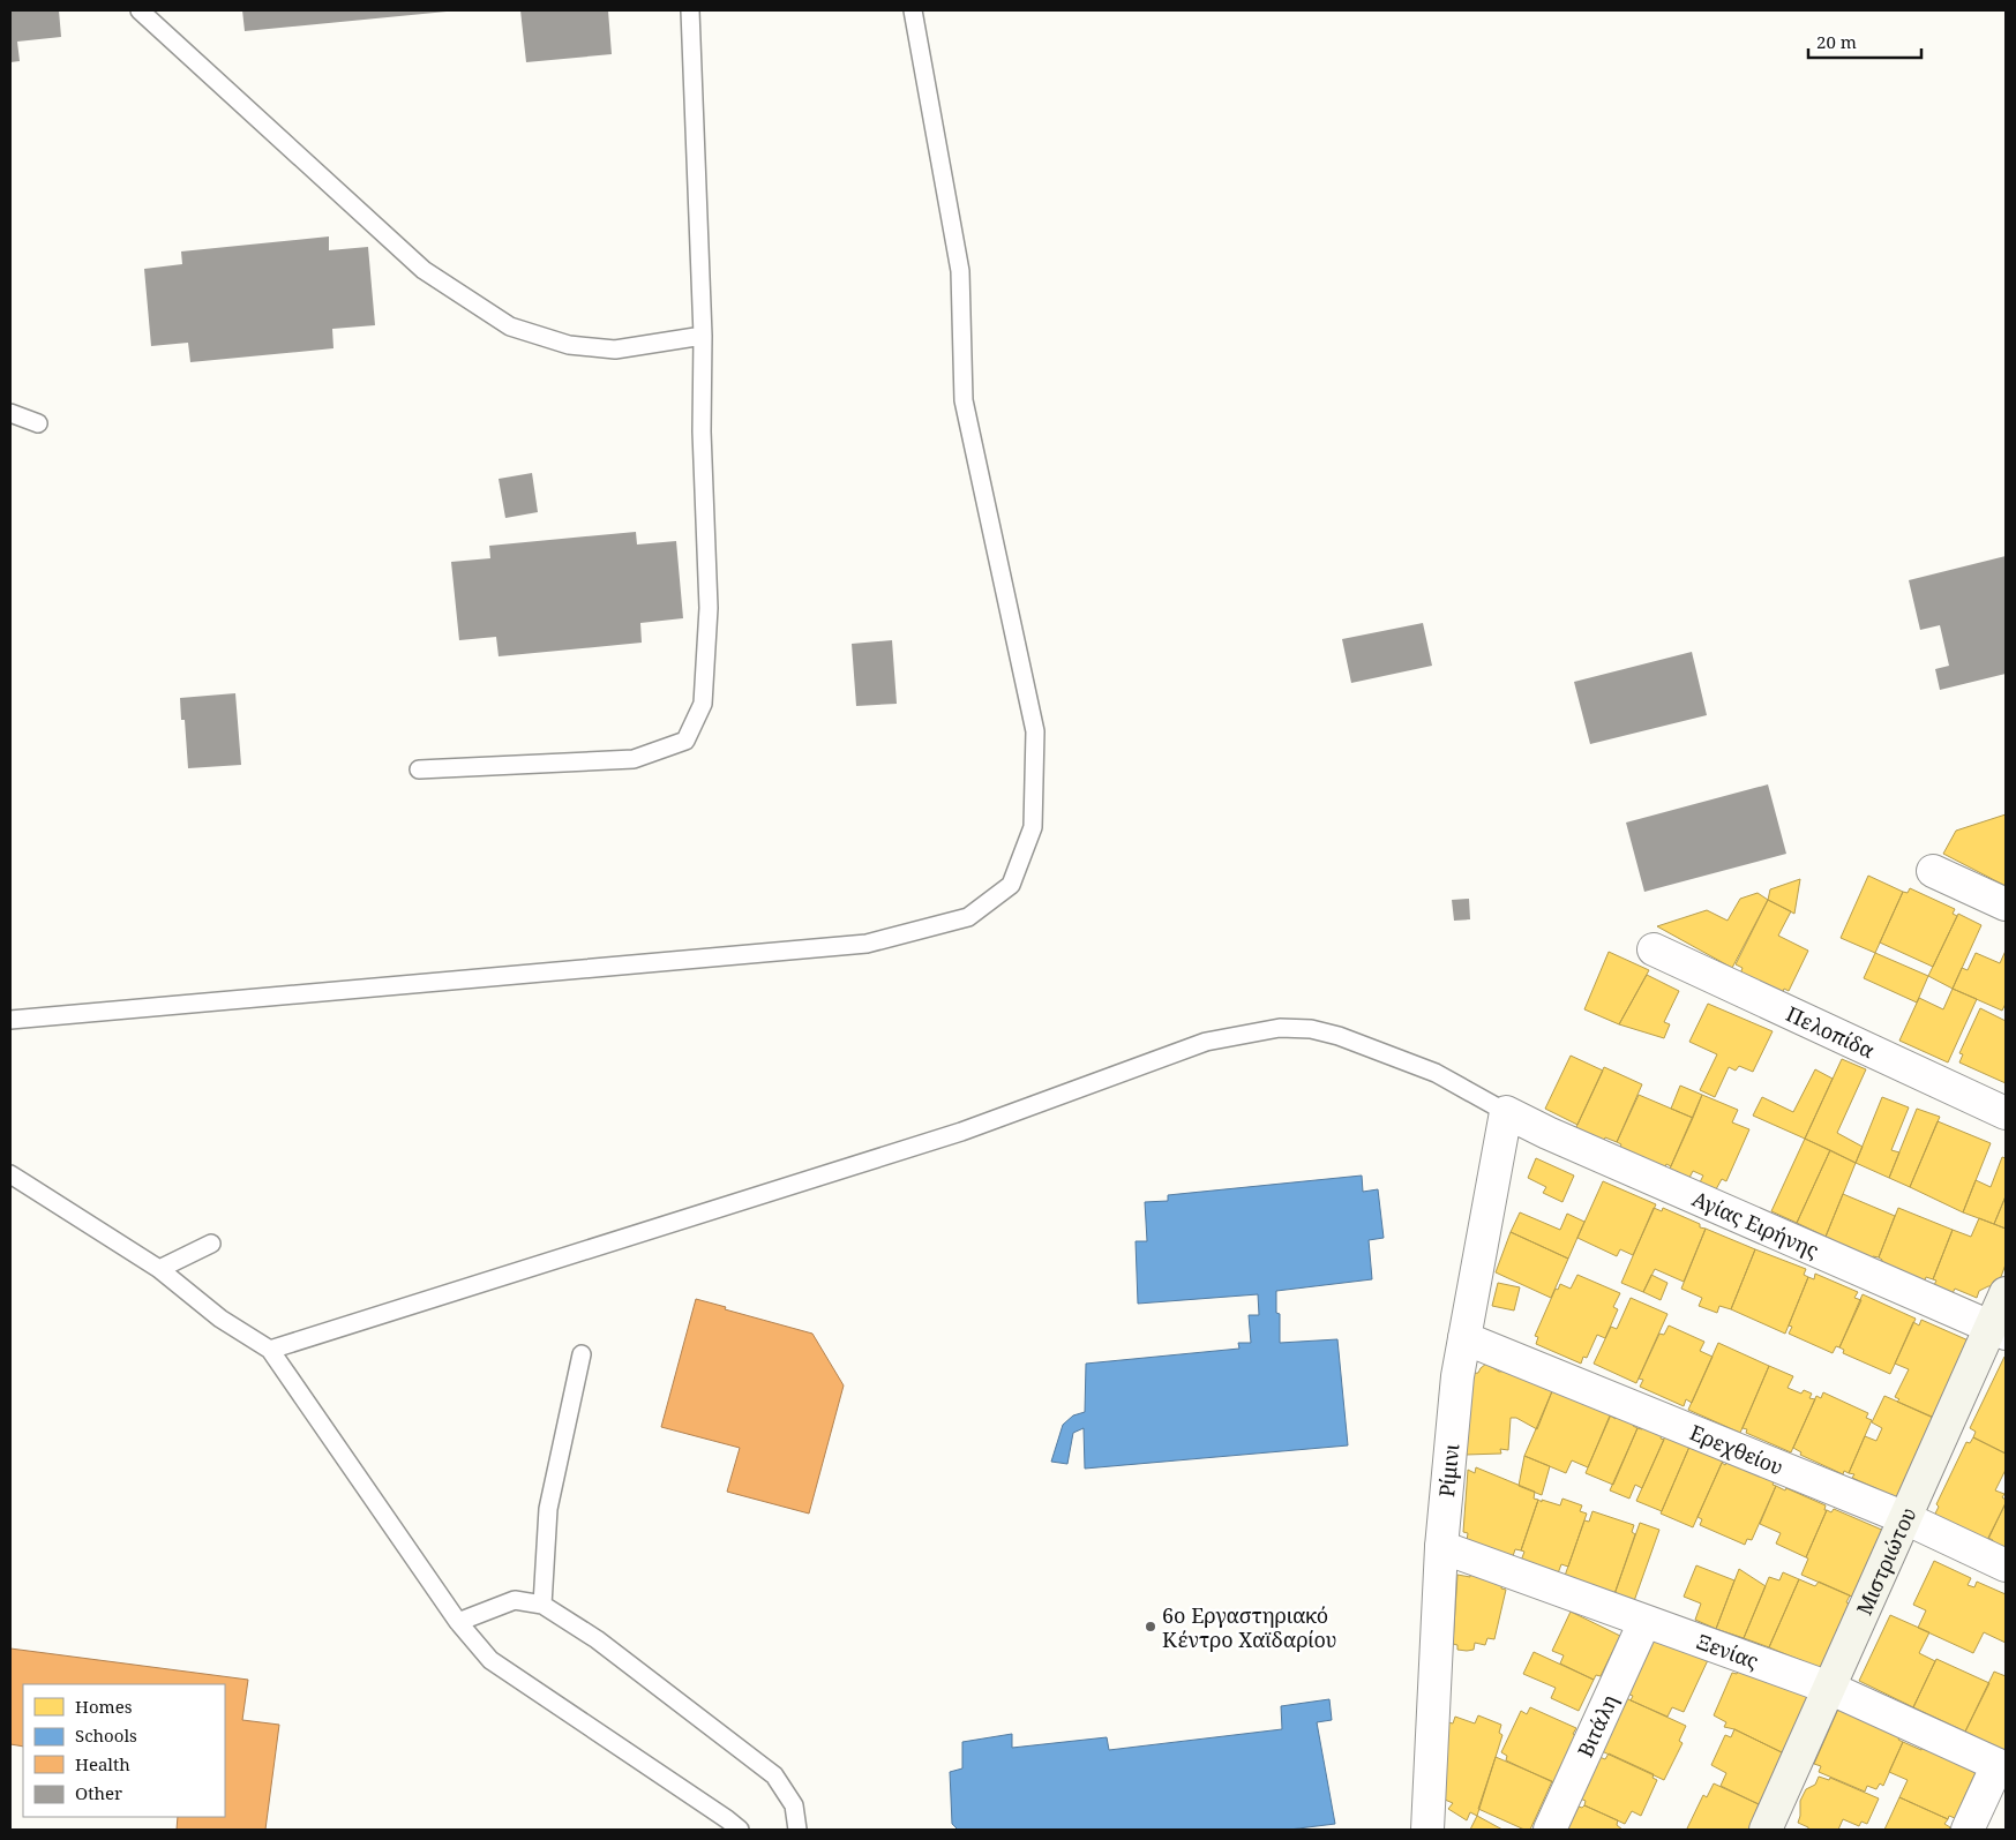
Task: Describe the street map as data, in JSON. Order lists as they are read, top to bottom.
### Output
{
  "streets": {
    "street": [
      "Πελοπίδα",
      "Αγίας Ειρήνης",
      "Ερεχθείου",
      "Ρίμινι",
      "Μιστριώτου",
      "Ξενίας",
      "Βιτάλη"
    ]
  },
  "crossings": [
    ["Αγίας Ειρήνης", "Ρίμινι"],
    ["Αγίας Ειρήνης", "Μιστριώτου"],
    ["Ερεχθείου", "Ρίμινι"],
    ["Ερεχθείου", "Μιστριώτου"],
    ["Ρίμινι", "Ξενίας"],
    ["Μιστριώτου", "Ξενίας"],
    ["Ξενίας", "Βιτάλη"]
  ],
  "places": ["6ο Εργαστηριακό Κέντρο Χαϊδαρίου"],
  "legend": [
    "Homes",
    "Schools",
    "Health",
    "Other"
  ],
  "scale_bar": "20 m"
}
